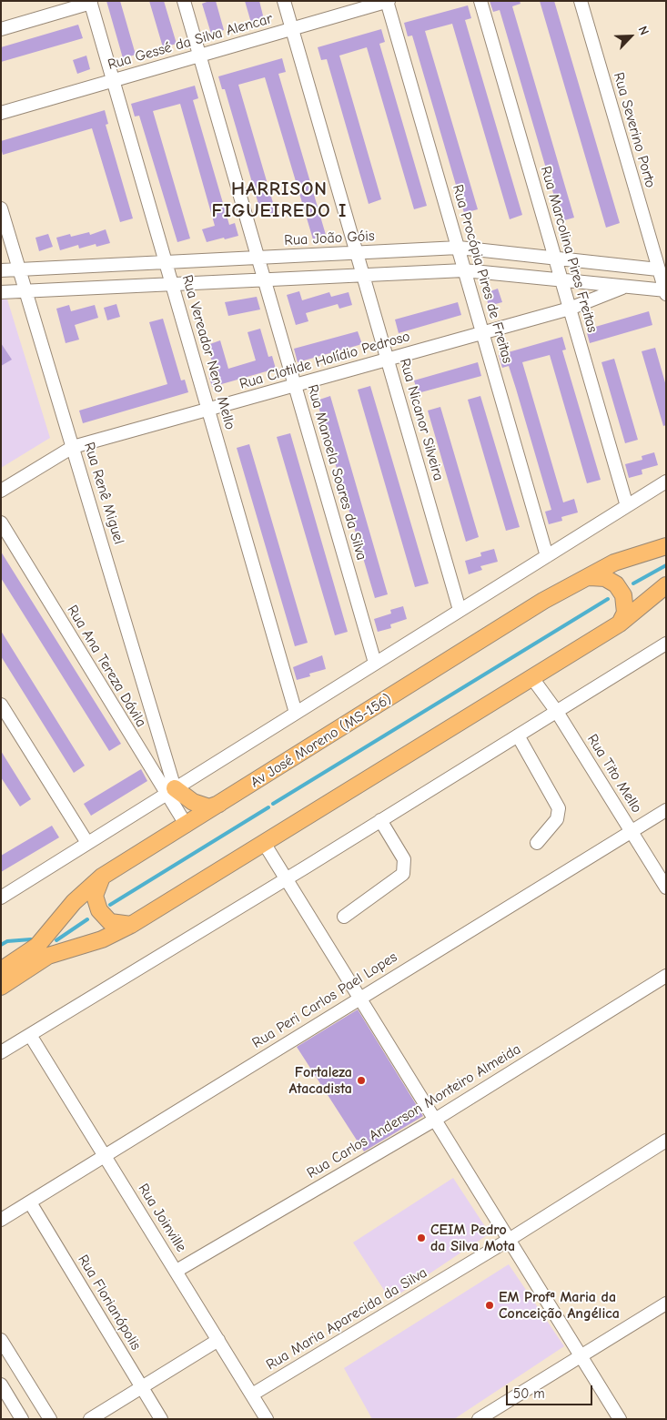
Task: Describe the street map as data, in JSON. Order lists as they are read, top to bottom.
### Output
{
  "streets": {
    "main road": ["Av José Moreno (MS-156)"],
    "street": [
      "Rua Gessé da Silva Alencar",
      "Rua Severino Porto",
      "Rua João Góis",
      "Rua Marcolina Pires Freitas",
      "Rua Procópia Pires de Freitas",
      "Rua Vereador Neno Mello",
      "Rua Clotilde Holídio Pedroso",
      "Rua Nicanor Silveira",
      "Rua Manoela Soares da Silva",
      "Rua Renê Miguel",
      "Rua Ana Tereza Dávila",
      "Rua Tito Mello",
      "Rua Peri Carlos Pael Lopes",
      "Rua Carlos Anderson Monteiro Almeida",
      "Rua Joinville",
      "Rua Florianópolis",
      "Rua Maria Aparecida da Silva"
    ]
  },
  "crossings": [
    ["Rua Gessé da Silva Alencar", "Rua Procópia Pires de Freitas"],
    ["Rua Gessé da Silva Alencar", "Rua Vereador Neno Mello"],
    ["Rua Gessé da Silva Alencar", "Rua Nicanor Silveira"],
    ["Rua Gessé da Silva Alencar", "Rua Manoela Soares da Silva"],
    ["Rua Severino Porto", "Rua João Góis"],
    ["Rua Severino Porto", "Rua Clotilde Holídio Pedroso"],
    ["Rua João Góis", "Rua Marcolina Pires Freitas"],
    ["Rua João Góis", "Rua Procópia Pires de Freitas"],
    ["Rua João Góis", "Rua Vereador Neno Mello"],
    ["Rua João Góis", "Rua Nicanor Silveira"],
    ["Rua João Góis", "Rua Manoela Soares da Silva"],
    ["Rua João Góis", "Rua Renê Miguel"],
    ["Rua Marcolina Pires Freitas", "Rua Clotilde Holídio Pedroso"],
    ["Rua Procópia Pires de Freitas", "Rua Clotilde Holídio Pedroso"],
    ["Rua Vereador Neno Mello", "Rua Clotilde Holídio Pedroso"],
    ["Rua Clotilde Holídio Pedroso", "Rua Nicanor Silveira"],
    ["Rua Clotilde Holídio Pedroso", "Rua Manoela Soares da Silva"],
    ["Rua Clotilde Holídio Pedroso", "Rua Renê Miguel"],
    ["Rua Renê Miguel", "Rua Ana Tereza Dávila"],
    ["Rua Ana Tereza Dávila", "Av José Moreno (MS-156)"],
    ["Rua Tito Mello", "Rua Peri Carlos Pael Lopes"],
    ["Rua Peri Carlos Pael Lopes", "Rua Joinville"],
    ["Rua Peri Carlos Pael Lopes", "Rua Florianópolis"],
    ["Rua Carlos Anderson Monteiro Almeida", "Rua Joinville"],
    ["Rua Joinville", "Rua Maria Aparecida da Silva"]
  ],
  "districts": ["HARRISON FIGUEIREDO I"],
  "places": ["Fortaleza Atacadista", "CEIM Pedro da Silva Mota", "EM Profª Maria da Conceição Angélica"],
  "scale_bar": "50 m",
  "north": "top right"
}
